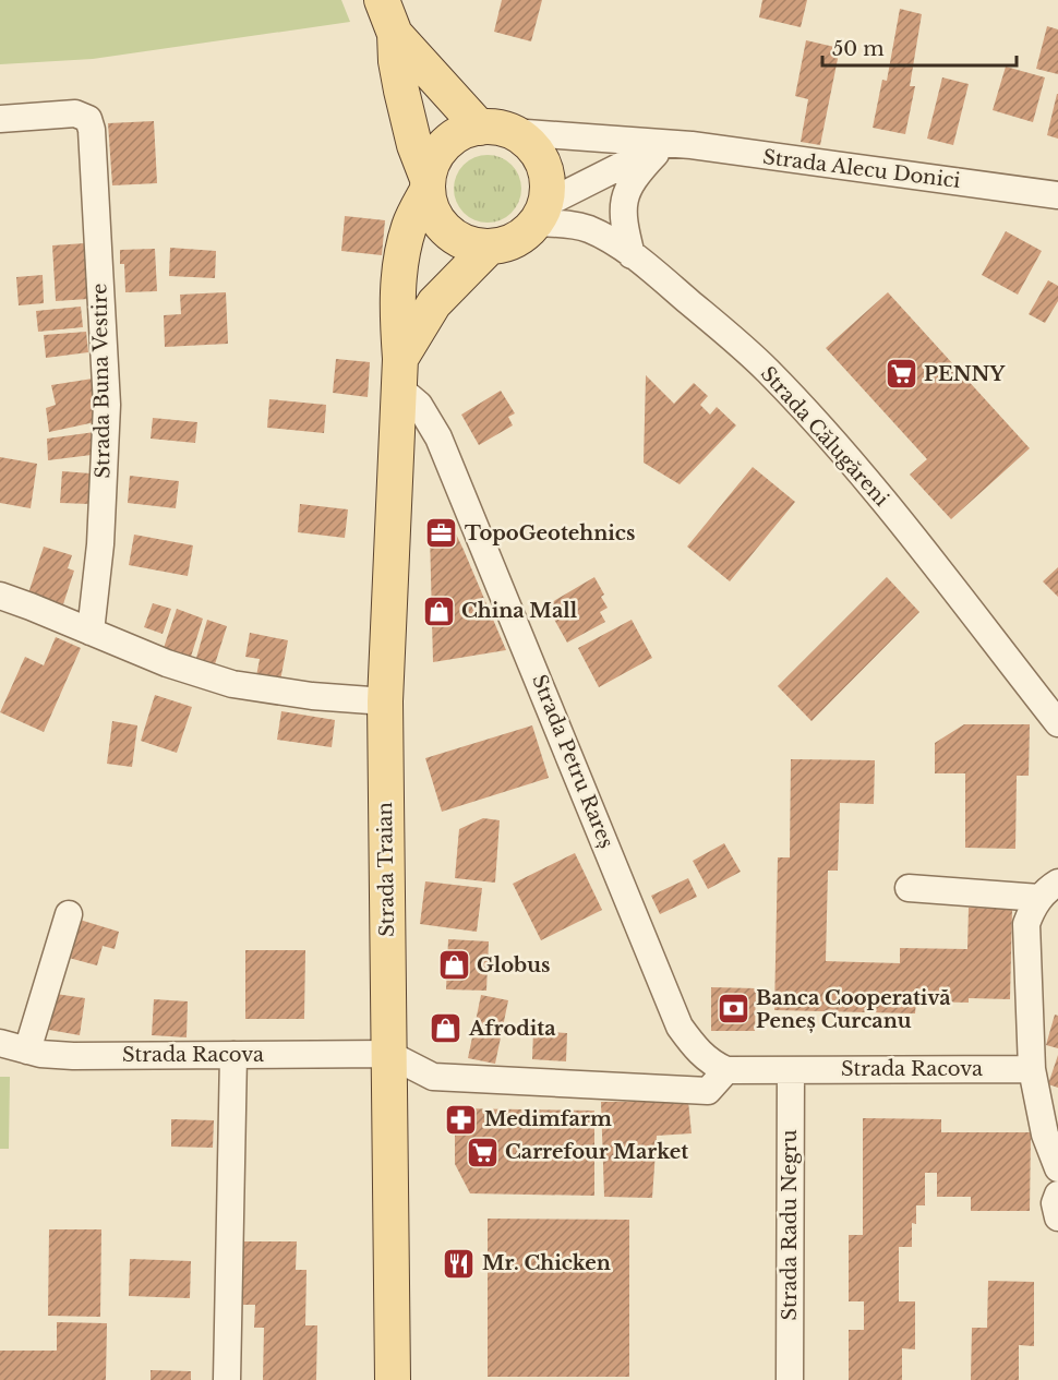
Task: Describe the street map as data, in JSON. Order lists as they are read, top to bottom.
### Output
{
  "streets": {
    "main road": ["Strada Traian"],
    "street": [
      "Strada Alecu Donici",
      "Strada Buna Vestire",
      "Strada Călugăreni",
      "Strada Petru Rareș",
      "Strada Racova",
      "Strada Radu Negru"
    ]
  },
  "crossings": [
    ["Strada Alecu Donici", "Strada Călugăreni"],
    ["Strada Alecu Donici", "Strada Traian"],
    ["Strada Călugăreni", "Strada Traian"],
    ["Strada Petru Rareș", "Strada Traian"],
    ["Strada Traian", "Strada Racova"],
    ["Strada Racova", "Strada Radu Negru"]
  ],
  "places": {
    "supermarket": ["PENNY", "Carrefour Market"],
    "office": ["TopoGeotehnics"],
    "shop": ["China Mall", "Globus", "Afrodita"],
    "bank": ["Banca Cooperativă Peneș Curcanu"],
    "pharmacy": ["Medimfarm"],
    "restaurant": ["Mr. Chicken"]
  },
  "scale_bar": "50 m"
}
